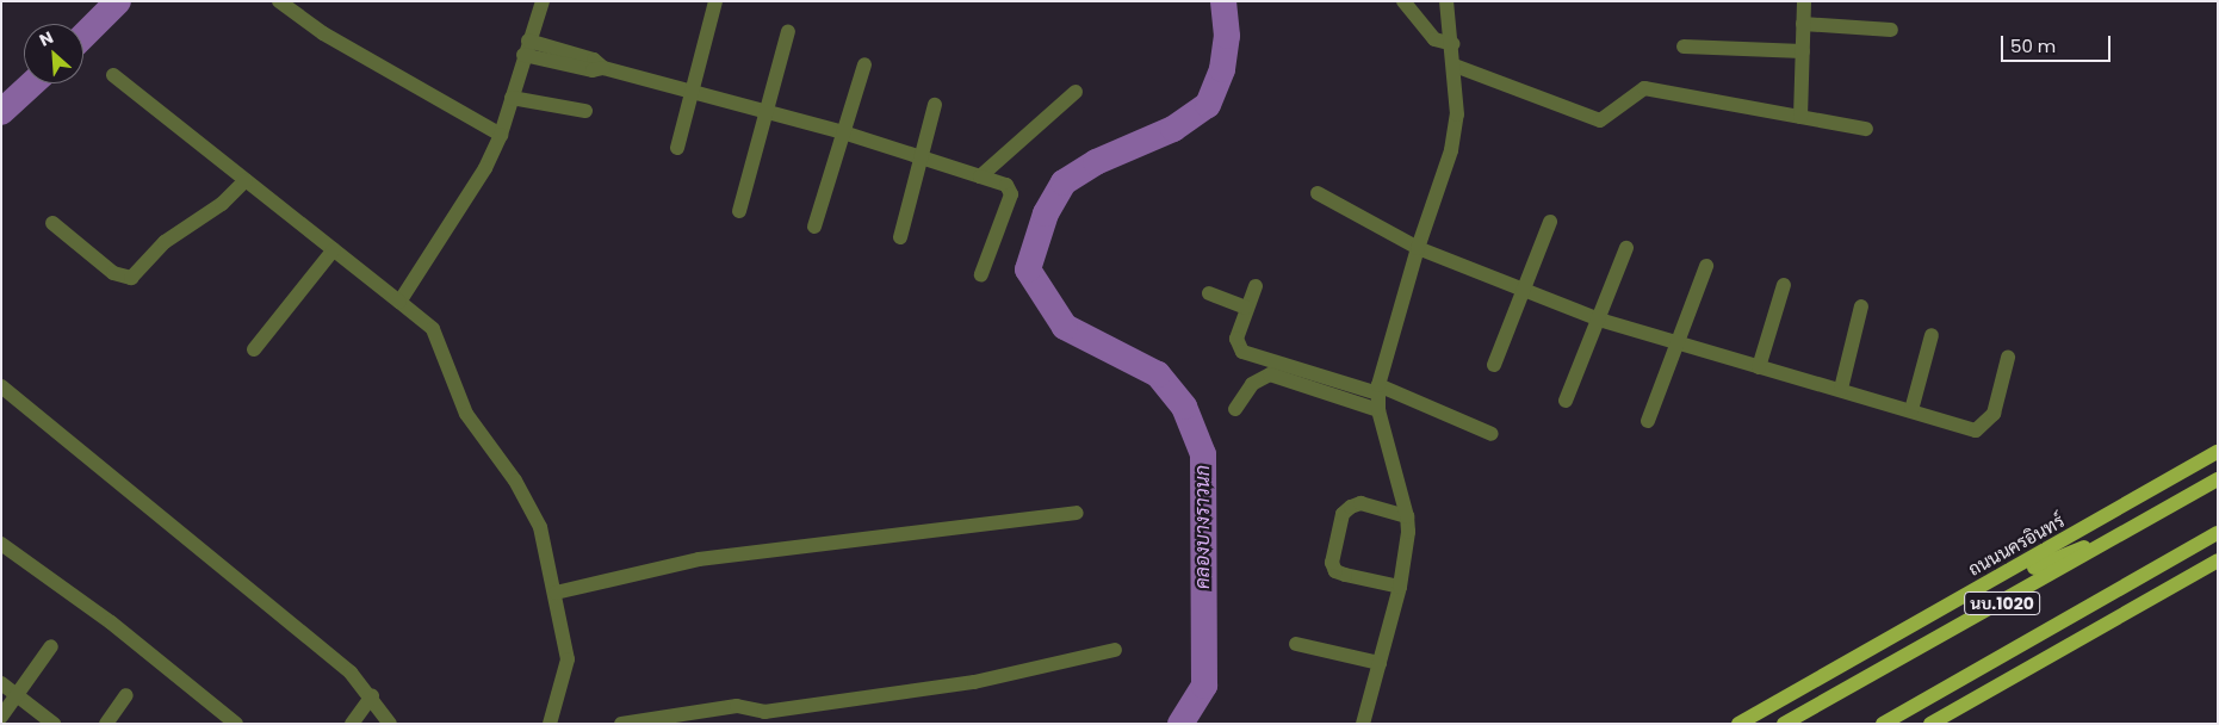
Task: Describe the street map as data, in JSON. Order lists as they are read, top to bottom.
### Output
{
  "streets": {
    "main road": ["ถนนนครอินทร์", "นบ.1020"]
  },
  "water": ["คลองบางราวนก"],
  "scale_bar": "50 m",
  "north": "top left"
}
